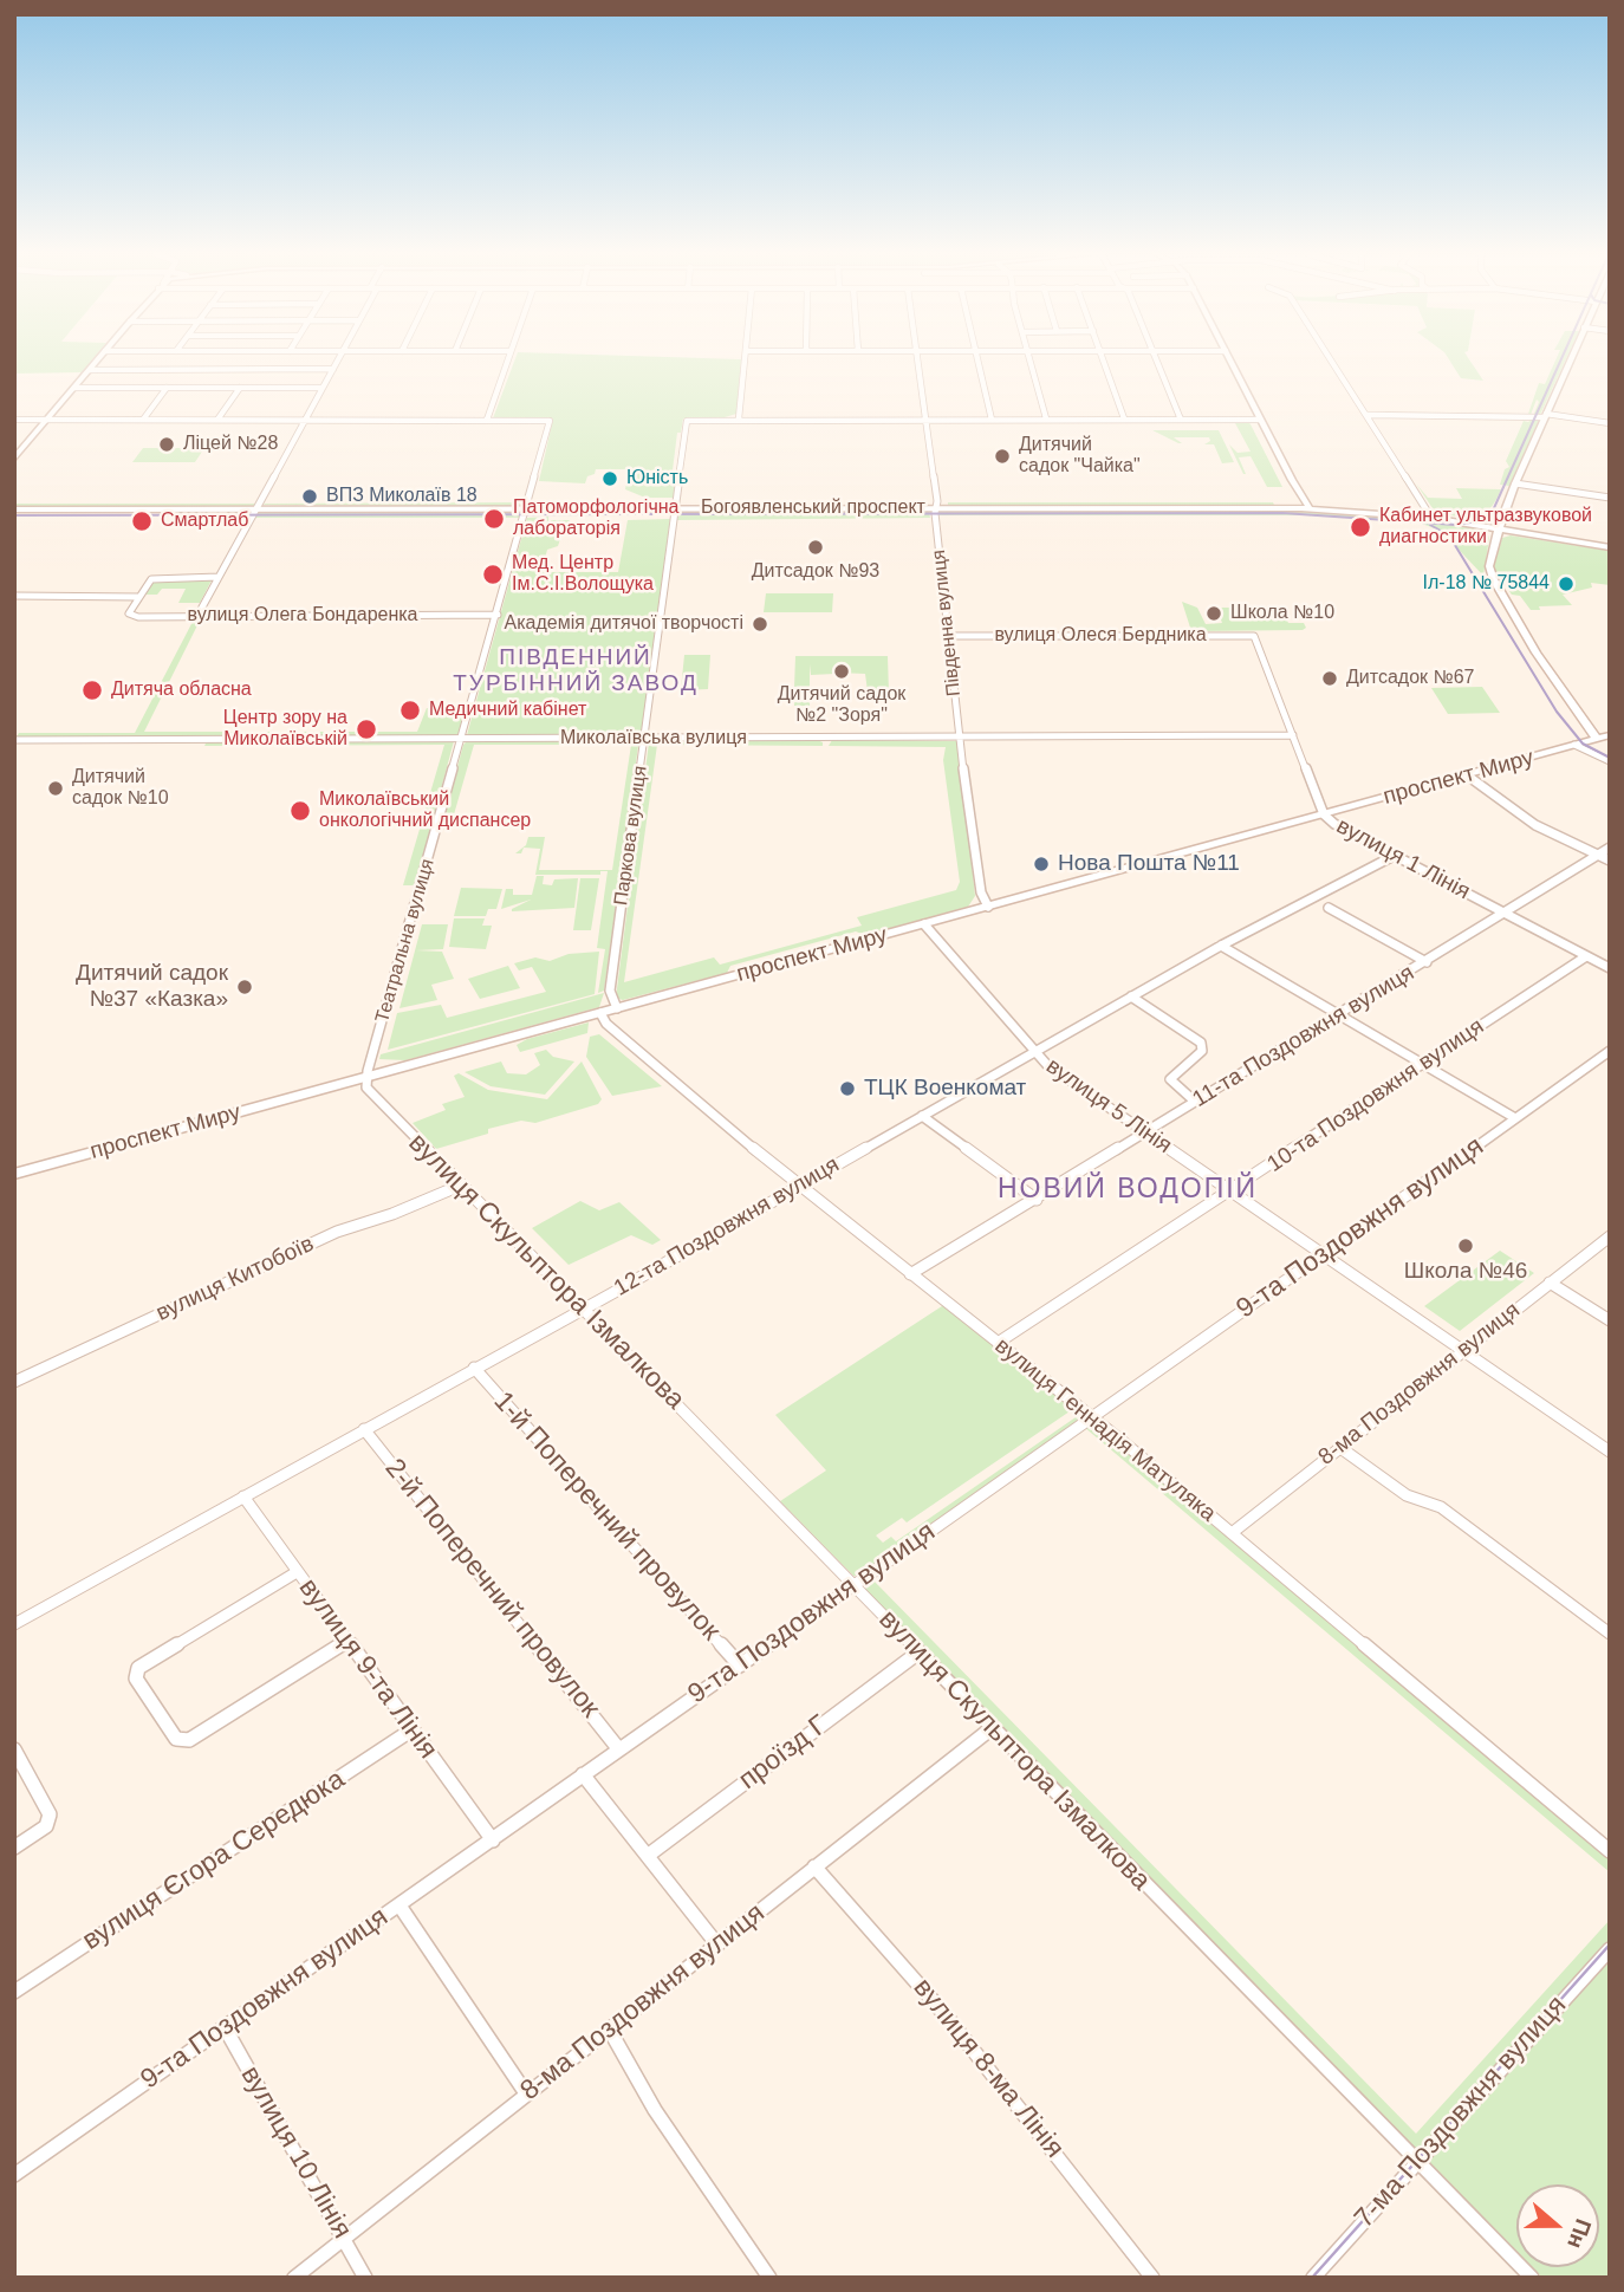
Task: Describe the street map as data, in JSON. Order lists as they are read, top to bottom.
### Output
{
  "streets": {
    "street": [
      "Богоявленський проспект",
      "вулиця Олега Бондаренка",
      "Південна вулиця",
      "вулиця Олеся Бердника",
      "Миколаївська вулиця",
      "проспект Миру",
      "Паркова вулиця",
      "вулиця 1 Лінія",
      "Театральна вулиця",
      "11-та Поздовжня вулиця",
      "10-та Поздовжня вулиця",
      "вулиця 5 Лінія",
      "12-та Поздовжня вулиця",
      "9-та Поздовжня вулиця",
      "вулиця Скульптора Ізмалкова",
      "вулиця Китобоїв",
      "8-ма Поздовжня вулиця",
      "вулиця Геннадія Матуляка",
      "1-й Поперечний провулок",
      "2-й Поперечний провулок",
      "вулиця 9-та Лінія",
      "проїзд Г",
      "вулиця Єгора Середюка",
      "вулиця 8-ма Лінія",
      "7-ма Поздовжня вулиця",
      "вулиця 10 Лінія"
    ]
  },
  "crossings": [
    ["Богоявленський проспект", "Південна вулиця"],
    ["Богоявленський проспект", "Паркова вулиця"],
    ["Богоявленський проспект", "Театральна вулиця"],
    ["вулиця Олега Бондаренка", "Театральна вулиця"],
    ["Південна вулиця", "вулиця Олеся Бердника"],
    ["Південна вулиця", "Миколаївська вулиця"],
    ["Південна вулиця", "проспект Миру"],
    ["вулиця Олеся Бердника", "вулиця 1 Лінія"],
    ["Миколаївська вулиця", "Паркова вулиця"],
    ["Миколаївська вулиця", "вулиця 1 Лінія"],
    ["Миколаївська вулиця", "Театральна вулиця"],
    ["проспект Миру", "Паркова вулиця"],
    ["проспект Миру", "вулиця 1 Лінія"],
    ["проспект Миру", "Театральна вулиця"],
    ["проспект Миру", "вулиця 5 Лінія"],
    ["проспект Миру", "вулиця Скульптора Ізмалкова"],
    ["проспект Миру", "вулиця Геннадія Матуляка"],
    ["вулиця 1 Лінія", "11-та Поздовжня вулиця"],
    ["вулиця 1 Лінія", "10-та Поздовжня вулиця"],
    ["вулиця 1 Лінія", "12-та Поздовжня вулиця"],
    ["Театральна вулиця", "вулиця Скульптора Ізмалкова"],
    ["11-та Поздовжня вулиця", "вулиця 5 Лінія"],
    ["11-та Поздовжня вулиця", "вулиця Геннадія Матуляка"],
    ["10-та Поздовжня вулиця", "вулиця 5 Лінія"],
    ["10-та Поздовжня вулиця", "вулиця Геннадія Матуляка"],
    ["вулиця 5 Лінія", "12-та Поздовжня вулиця"],
    ["вулиця 5 Лінія", "9-та Поздовжня вулиця"],
    ["вулиця 5 Лінія", "8-ма Поздовжня вулиця"],
    ["12-та Поздовжня вулиця", "вулиця Скульптора Ізмалкова"],
    ["12-та Поздовжня вулиця", "вулиця Геннадія Матуляка"],
    ["12-та Поздовжня вулиця", "1-й Поперечний провулок"],
    ["12-та Поздовжня вулиця", "2-й Поперечний провулок"],
    ["12-та Поздовжня вулиця", "вулиця 9-та Лінія"],
    ["9-та Поздовжня вулиця", "вулиця Скульптора Ізмалкова"],
    ["9-та Поздовжня вулиця", "вулиця Геннадія Матуляка"],
    ["9-та Поздовжня вулиця", "1-й Поперечний провулок"],
    ["9-та Поздовжня вулиця", "2-й Поперечний провулок"],
    ["9-та Поздовжня вулиця", "вулиця 9-та Лінія"],
    ["9-та Поздовжня вулиця", "вулиця 10 Лінія"],
    ["вулиця Скульптора Ізмалкова", "вулиця Китобоїв"],
    ["вулиця Скульптора Ізмалкова", "8-ма Поздовжня вулиця"],
    ["вулиця Скульптора Ізмалкова", "проїзд Г"],
    ["вулиця Скульптора Ізмалкова", "7-ма Поздовжня вулиця"],
    ["8-ма Поздовжня вулиця", "вулиця Геннадія Матуляка"],
    ["8-ма Поздовжня вулиця", "вулиця 8-ма Лінія"],
    ["8-ма Поздовжня вулиця", "вулиця 10 Лінія"],
    ["вулиця 9-та Лінія", "вулиця Єгора Середюка"]
  ],
  "districts": ["ПІВДЕННИЙ ТУРБІННИЙ ЗАВОД", "НОВИЙ ВОДОПІЙ"],
  "places": [
    "Ліцей №28",
    "Дитячий садок \"Чайка\"",
    "Юність",
    "ВПЗ Миколаїв 18",
    "Патоморфологічна лабораторія",
    "Смартлаб",
    "Кабинет ультразвуковой диагностики",
    "Дитсадок №93",
    "Мед. Центр Ім.С.І.Волощука",
    "Іл-18 № 75844",
    "Школа №10",
    "Академія дитячої творчості",
    "Дитячий садок №2 \"Зоря\"",
    "Дитсадок №67",
    "Дитяча обласна",
    "Медичний кабінет",
    "Центр зору на Миколаївській",
    "Дитячий садок №10",
    "Миколаївський онкологічний диспансер",
    "Нова Пошта №11",
    "Дитячий садок №37 «Казка»",
    "ТЦК Военкомат",
    "Школа №46"
  ],
  "north": "right"
}
